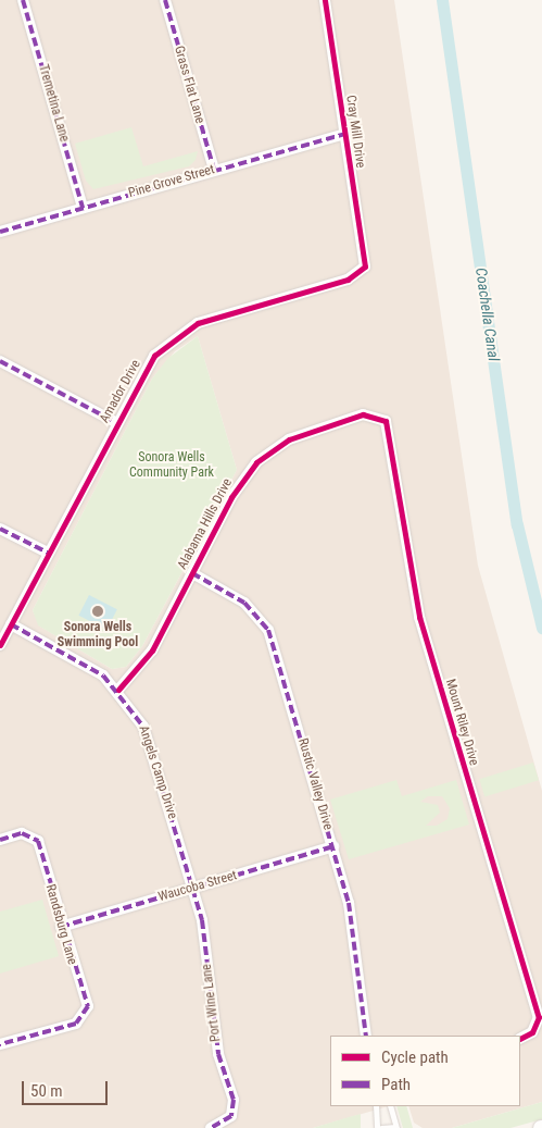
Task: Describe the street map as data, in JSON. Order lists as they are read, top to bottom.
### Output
{
  "streets": {
    "street": [
      "Grass Flat Lane",
      "Tremetina Lane",
      "Cray Mill Drive",
      "Pine Grove Street",
      "Amador Drive",
      "Alabama Hills Drive",
      "Mount Riley Drive",
      "Angels Camp Drive",
      "Rustic Valley Drive",
      "Waucoba Street",
      "Randsburg Lane",
      "Port Wine Lane"
    ]
  },
  "crossings": [
    ["Grass Flat Lane", "Pine Grove Street"],
    ["Tremetina Lane", "Pine Grove Street"],
    ["Cray Mill Drive", "Pine Grove Street"],
    ["Cray Mill Drive", "Amador Drive"],
    ["Amador Drive", "Angels Camp Drive"],
    ["Alabama Hills Drive", "Mount Riley Drive"],
    ["Alabama Hills Drive", "Angels Camp Drive"],
    ["Alabama Hills Drive", "Rustic Valley Drive"],
    ["Angels Camp Drive", "Waucoba Street"],
    ["Angels Camp Drive", "Port Wine Lane"],
    ["Rustic Valley Drive", "Waucoba Street"],
    ["Waucoba Street", "Randsburg Lane"],
    ["Waucoba Street", "Port Wine Lane"]
  ],
  "water": ["Coachella Canal"],
  "parks": ["Sonora Wells Community Park"],
  "places": ["Sonora Wells Swimming Pool"],
  "legend": ["Cycle path", "Path"],
  "scale_bar": "50 m"
}
